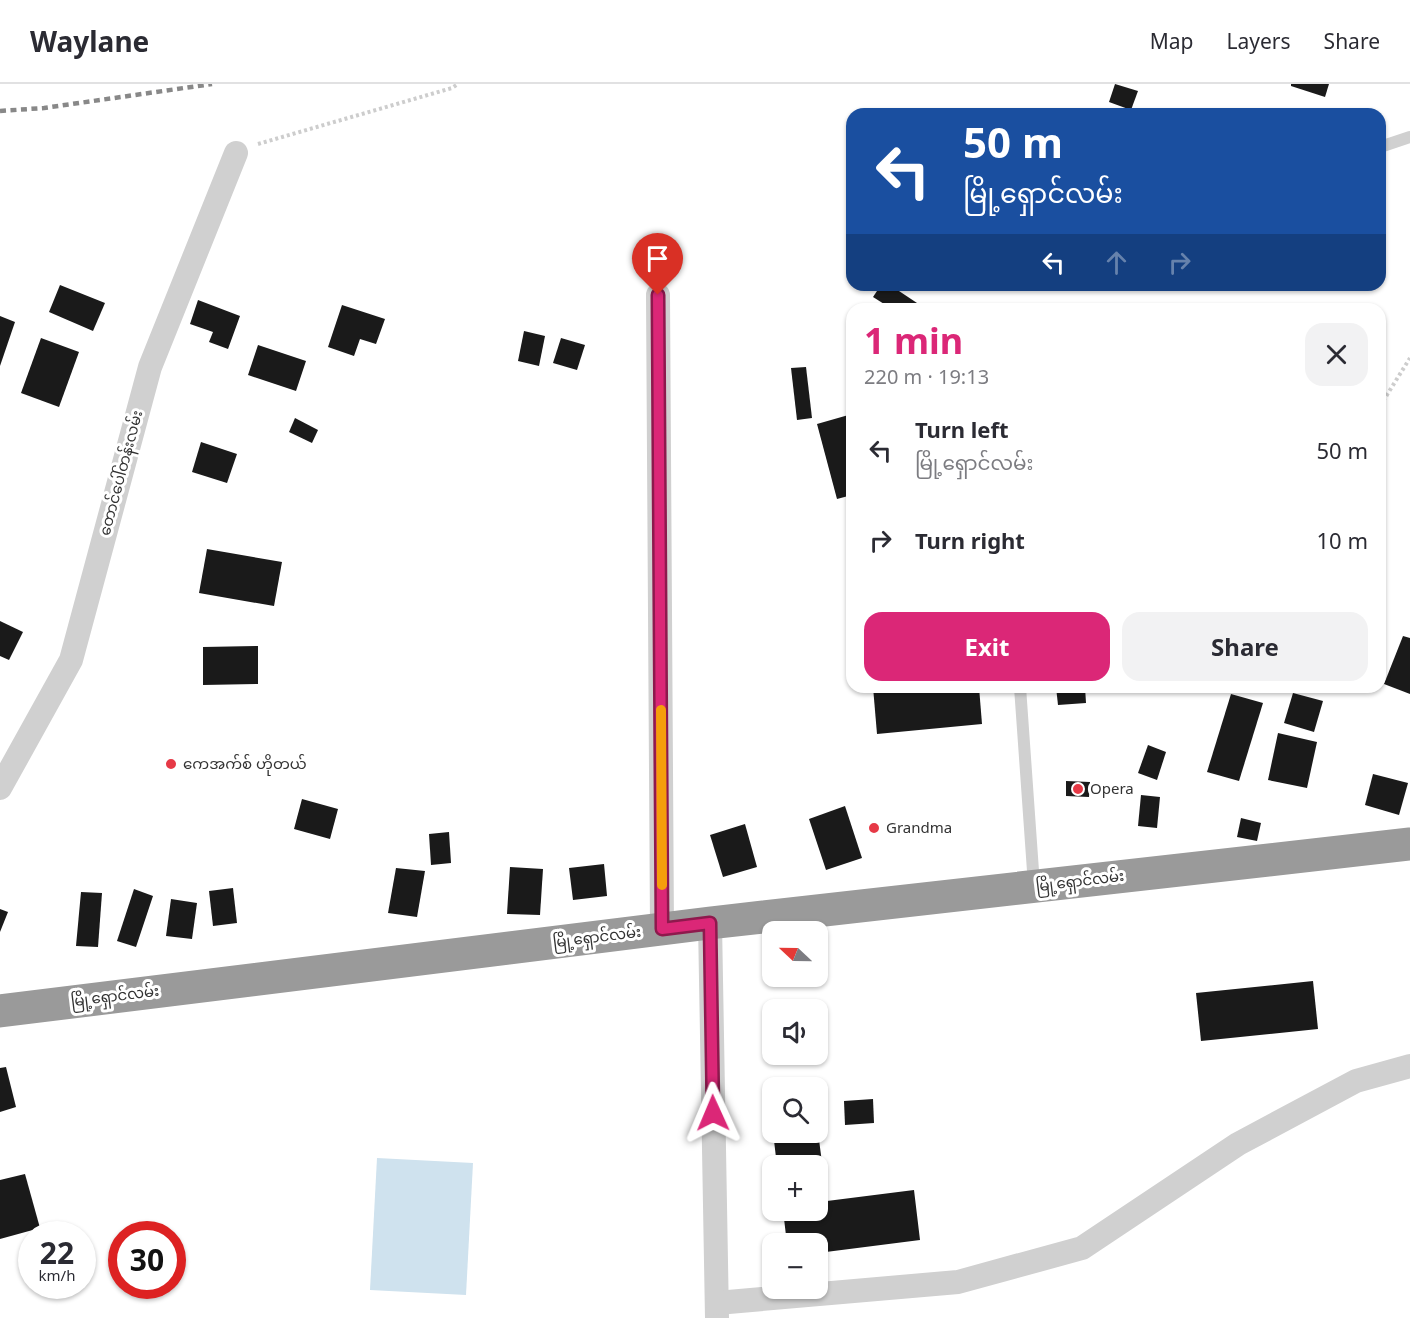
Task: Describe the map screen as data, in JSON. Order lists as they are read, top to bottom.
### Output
{
  "streets": {
    "highway": ["မြို့ရှောင်လမ်း"],
    "street": ["တောင်ပေါ်တန်းလမ်း"]
  },
  "places": ["ကေအက်စ် ဟိုတယ်", "Opera", "Grandma"],
  "north": "left",
  "page": {
    "header": "Waylane",
    "nav": ["Map", "Layers", "Share"],
    "turn": ["50 m", "မြို့ရှောင်လမ်း"],
    "heading": ["1 min", "220 m · 19:13"],
    "list": [
      {
        "name": "Turn left",
        "note": "မြို့ရှောင်လမ်း",
        "value": "50 m"
      },
      {
        "name": "Turn right",
        "value": "10 m"
      }
    ],
    "buttons": ["Exit", "Share"],
    "map_buttons": ["+", "−"],
    "speed": "22 km/h",
    "limit": "30"
  }
}
